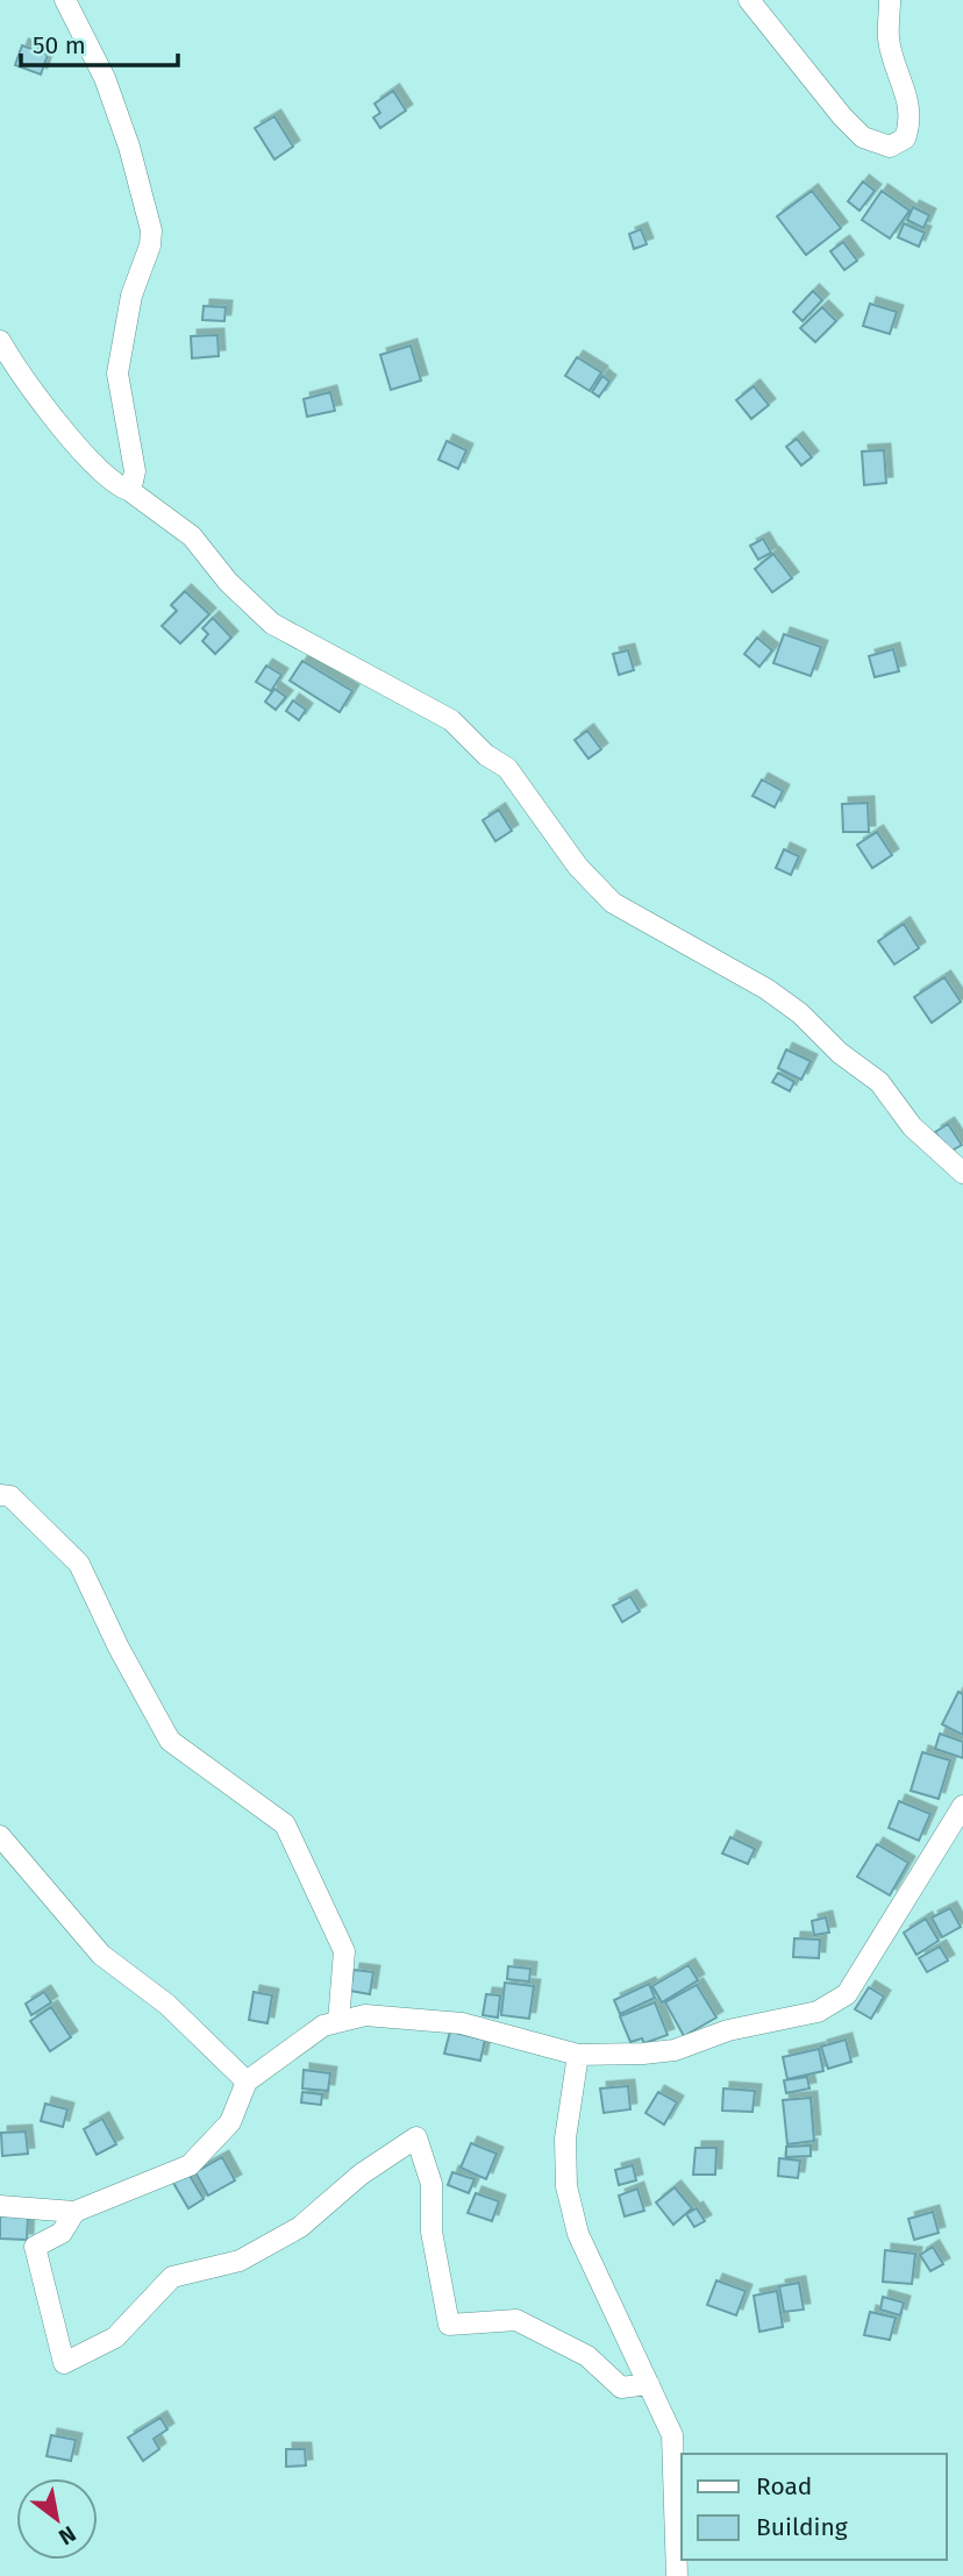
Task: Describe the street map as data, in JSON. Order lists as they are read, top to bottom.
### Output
{
  "legend": ["Road", "Building"],
  "scale_bar": "50 m",
  "north": "bottom right"
}
